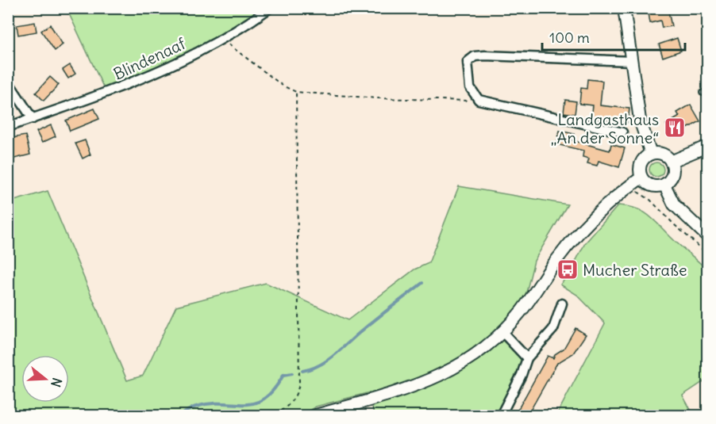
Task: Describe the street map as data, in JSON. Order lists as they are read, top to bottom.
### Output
{
  "streets": {
    "street": ["Blindenaaf"]
  },
  "places": {
    "restaurant": ["Landgasthaus „An der Sonne“"],
    "bus stop": ["Mucher Straße"]
  },
  "scale_bar": "100 m",
  "north": "right"
}
